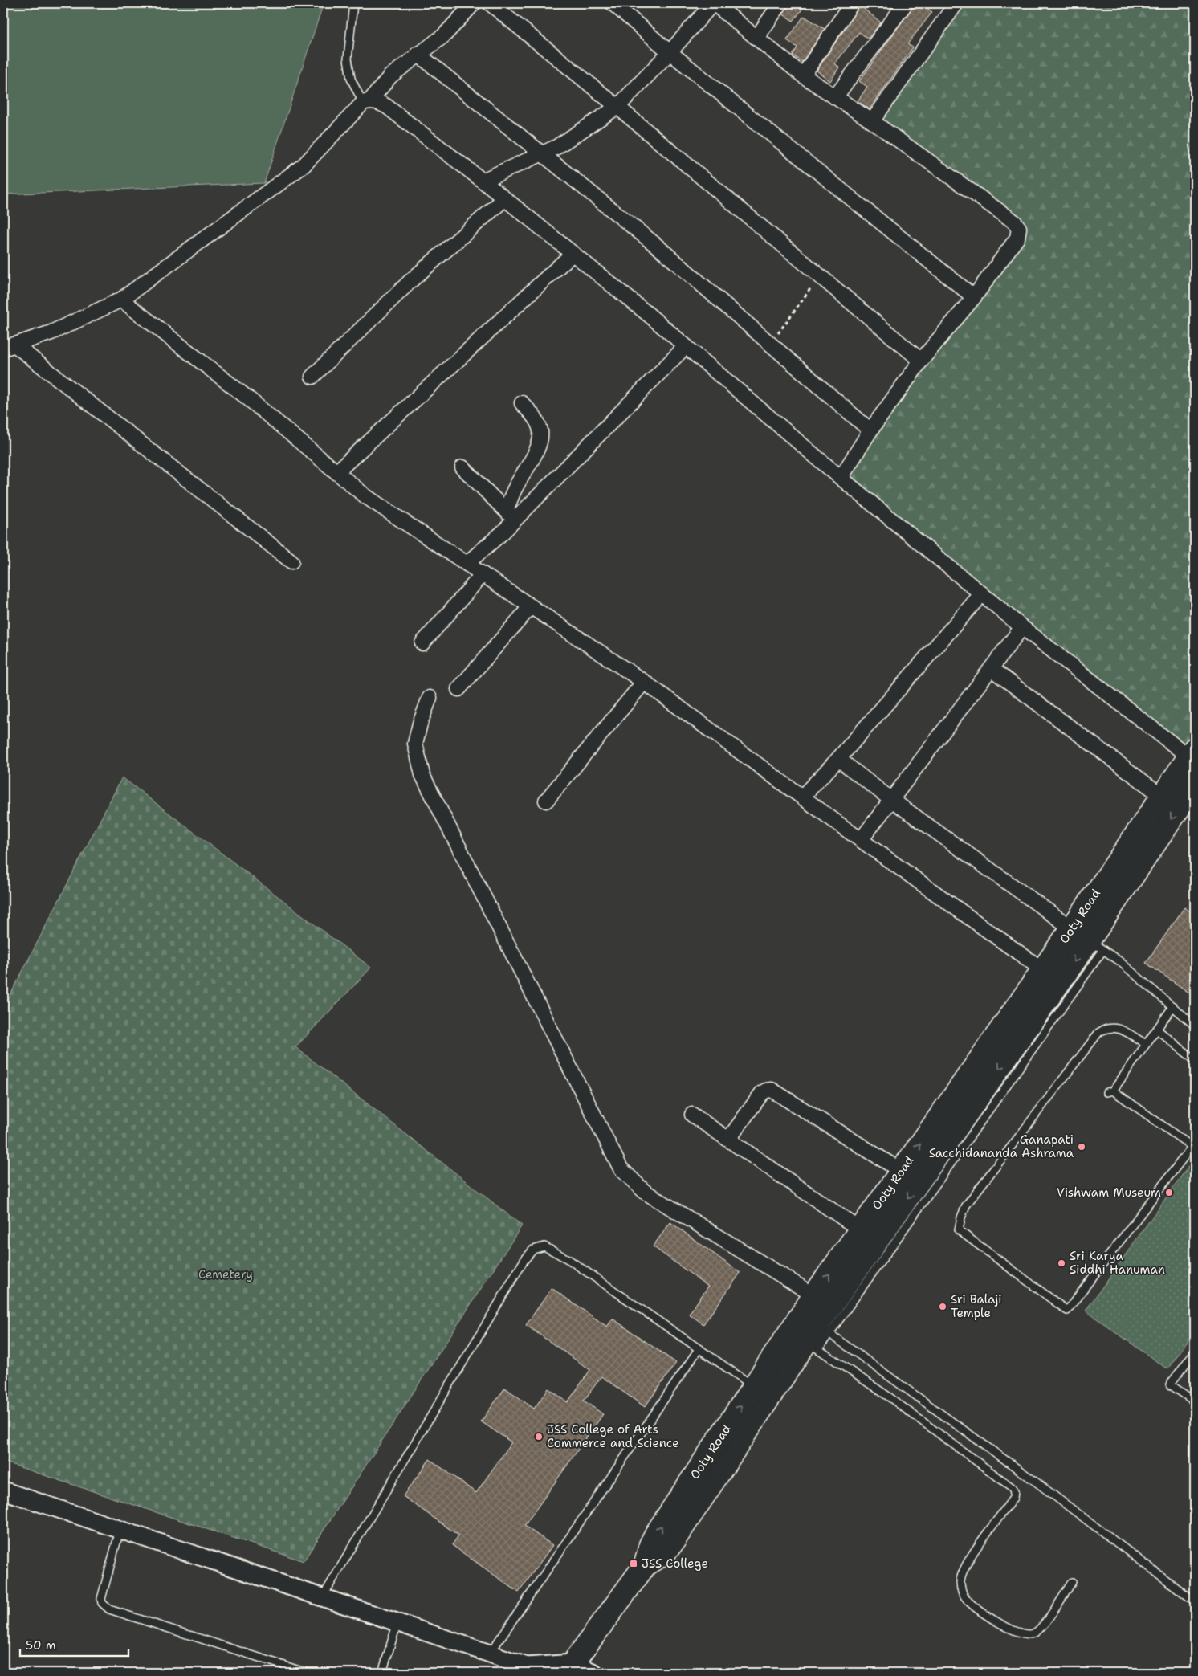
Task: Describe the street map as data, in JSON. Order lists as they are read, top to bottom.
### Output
{
  "streets": {
    "main road": ["Ooty Road"]
  },
  "parks": ["Cemetery"],
  "places": {
    "other": [
      "Ganapati Sacchidananda Ashrama",
      "Vishwam Museum",
      "Sri Karya Siddhi Hanuman",
      "Sri Balaji Temple",
      "JSS College of Arts Commerce and Science"
    ],
    "transit": ["JSS College"]
  },
  "scale_bar": "50 m"
}
